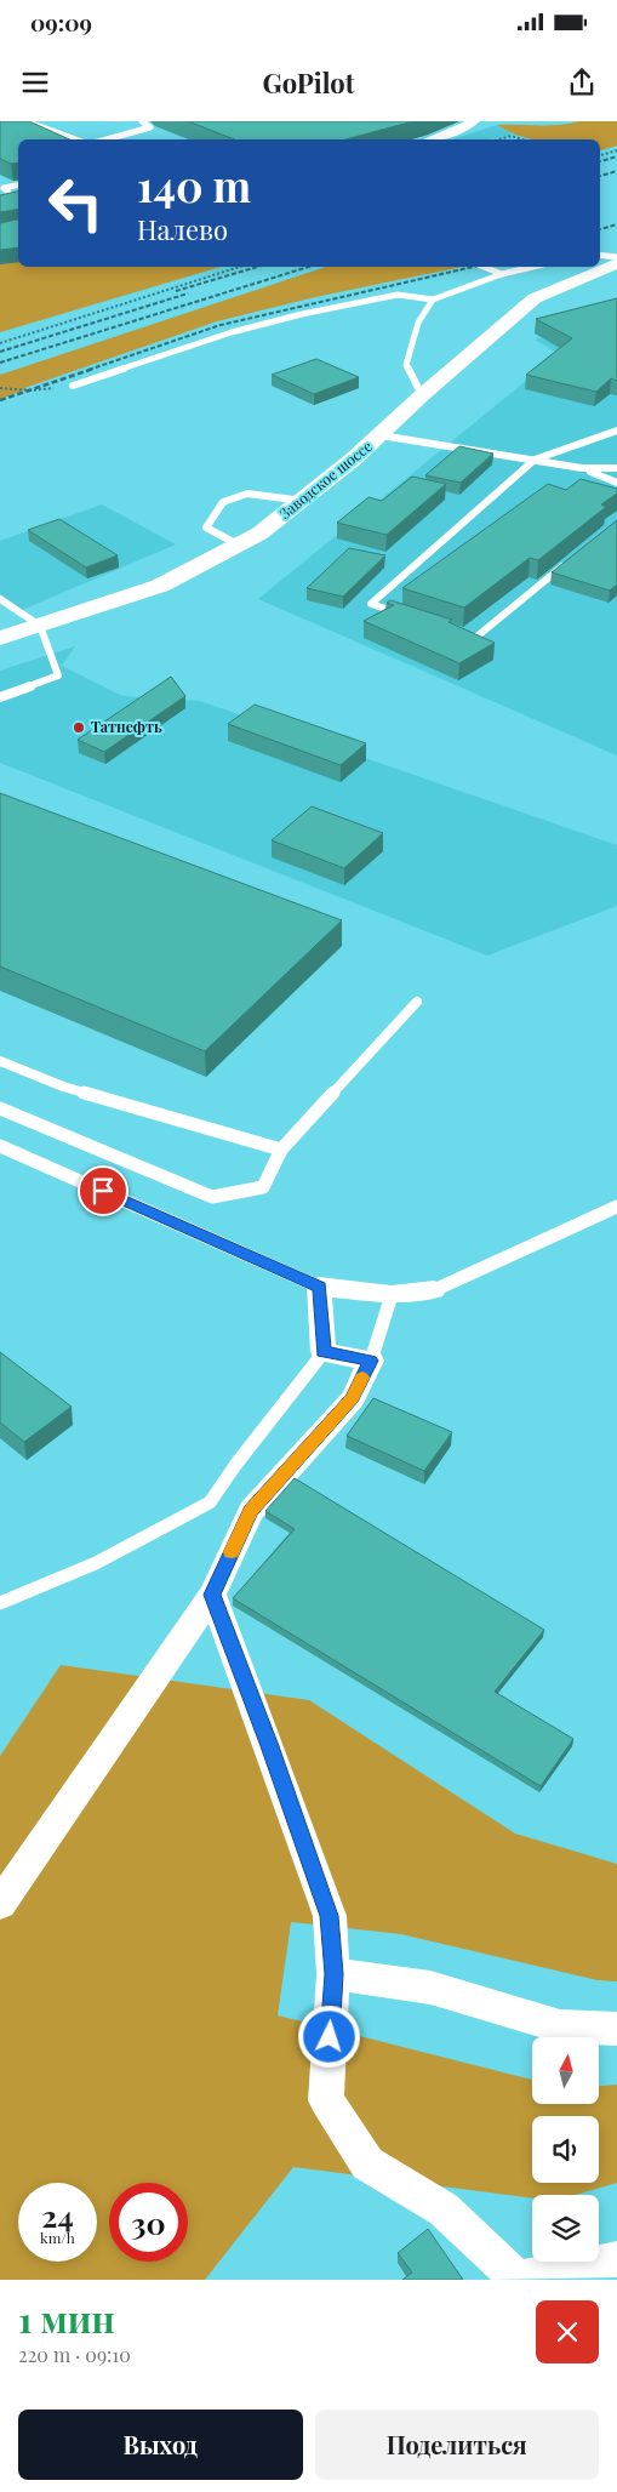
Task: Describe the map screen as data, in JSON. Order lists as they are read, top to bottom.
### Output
{
  "streets": {
    "main road": ["Заводское шоссе"]
  },
  "places": ["Татнефть"],
  "north": "top",
  "page": {
    "status": "09:09",
    "header": "GoPilot",
    "turn": ["140 m", "Налево"],
    "speed": "24 km/h",
    "limit": "30",
    "heading": ["1 мин", "220 m · 09:10"],
    "buttons": ["Выход", "Поделиться"]
  }
}
